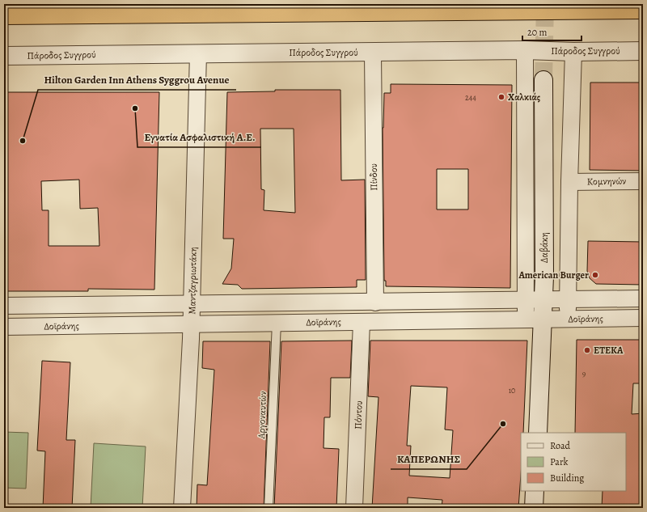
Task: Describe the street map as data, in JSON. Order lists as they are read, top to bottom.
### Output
{
  "streets": {
    "street": [
      "Πάροδος Συγγρού",
      "Πίνδου",
      "Κομνηνών",
      "Δαβάκη",
      "Μαντζαγριωτάκη",
      "Δοϊράνης",
      "Πόντου"
    ],
    "lane": ["Αργοναυτών"]
  },
  "crossings": [
    ["Πάροδος Συγγρού", "Πίνδου"],
    ["Πάροδος Συγγρού", "Δαβάκη"],
    ["Πάροδος Συγγρού", "Μαντζαγριωτάκη"],
    ["Πίνδου", "Δοϊράνης"],
    ["Δαβάκη", "Δοϊράνης"],
    ["Μαντζαγριωτάκη", "Δοϊράνης"],
    ["Δοϊράνης", "Αργοναυτών"],
    ["Δοϊράνης", "Πόντου"]
  ],
  "places": [
    "Χαλκιάς",
    "Εγνατία Ασφαλιστική Α.Ε.",
    "Hilton Garden Inn Athens Syggrou Avenue",
    "American Burger",
    "ΕΤΕΚΑ",
    "ΚΑΠΕΡΩΝΗΣ"
  ],
  "house_numbers": ["244", "9", "10"],
  "legend": ["Road", "Park", "Building"],
  "scale_bar": "20 m"
}
